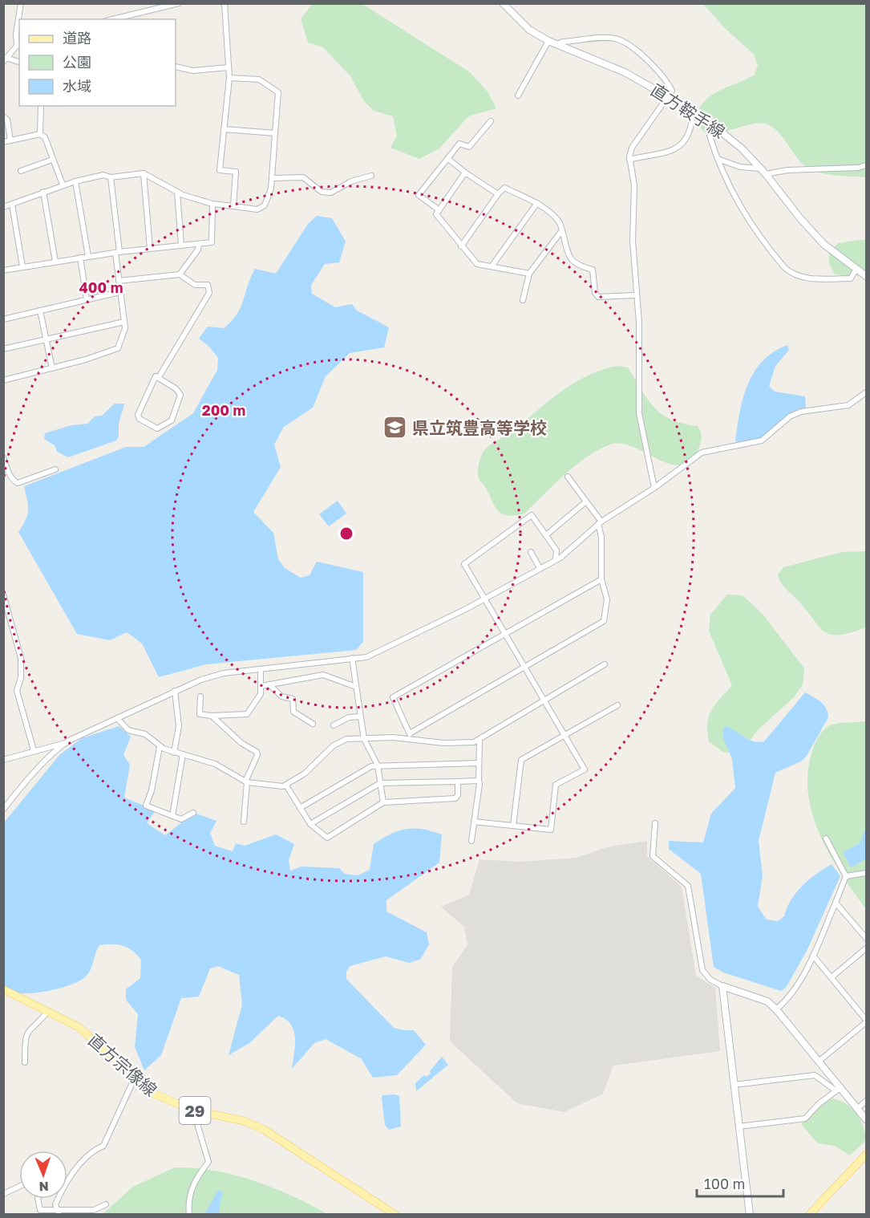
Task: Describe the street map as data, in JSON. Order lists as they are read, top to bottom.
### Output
{
  "streets": {
    "main road": ["直方鞍手線", "直方宗像線", "29"]
  },
  "places": {
    "school or university": ["県立筑豊高等学校"]
  },
  "legend": ["道路", "公園", "水域"],
  "scale_bar": "100 m",
  "north": "bottom",
  "rings": ["400 m", "200 m"]
}
